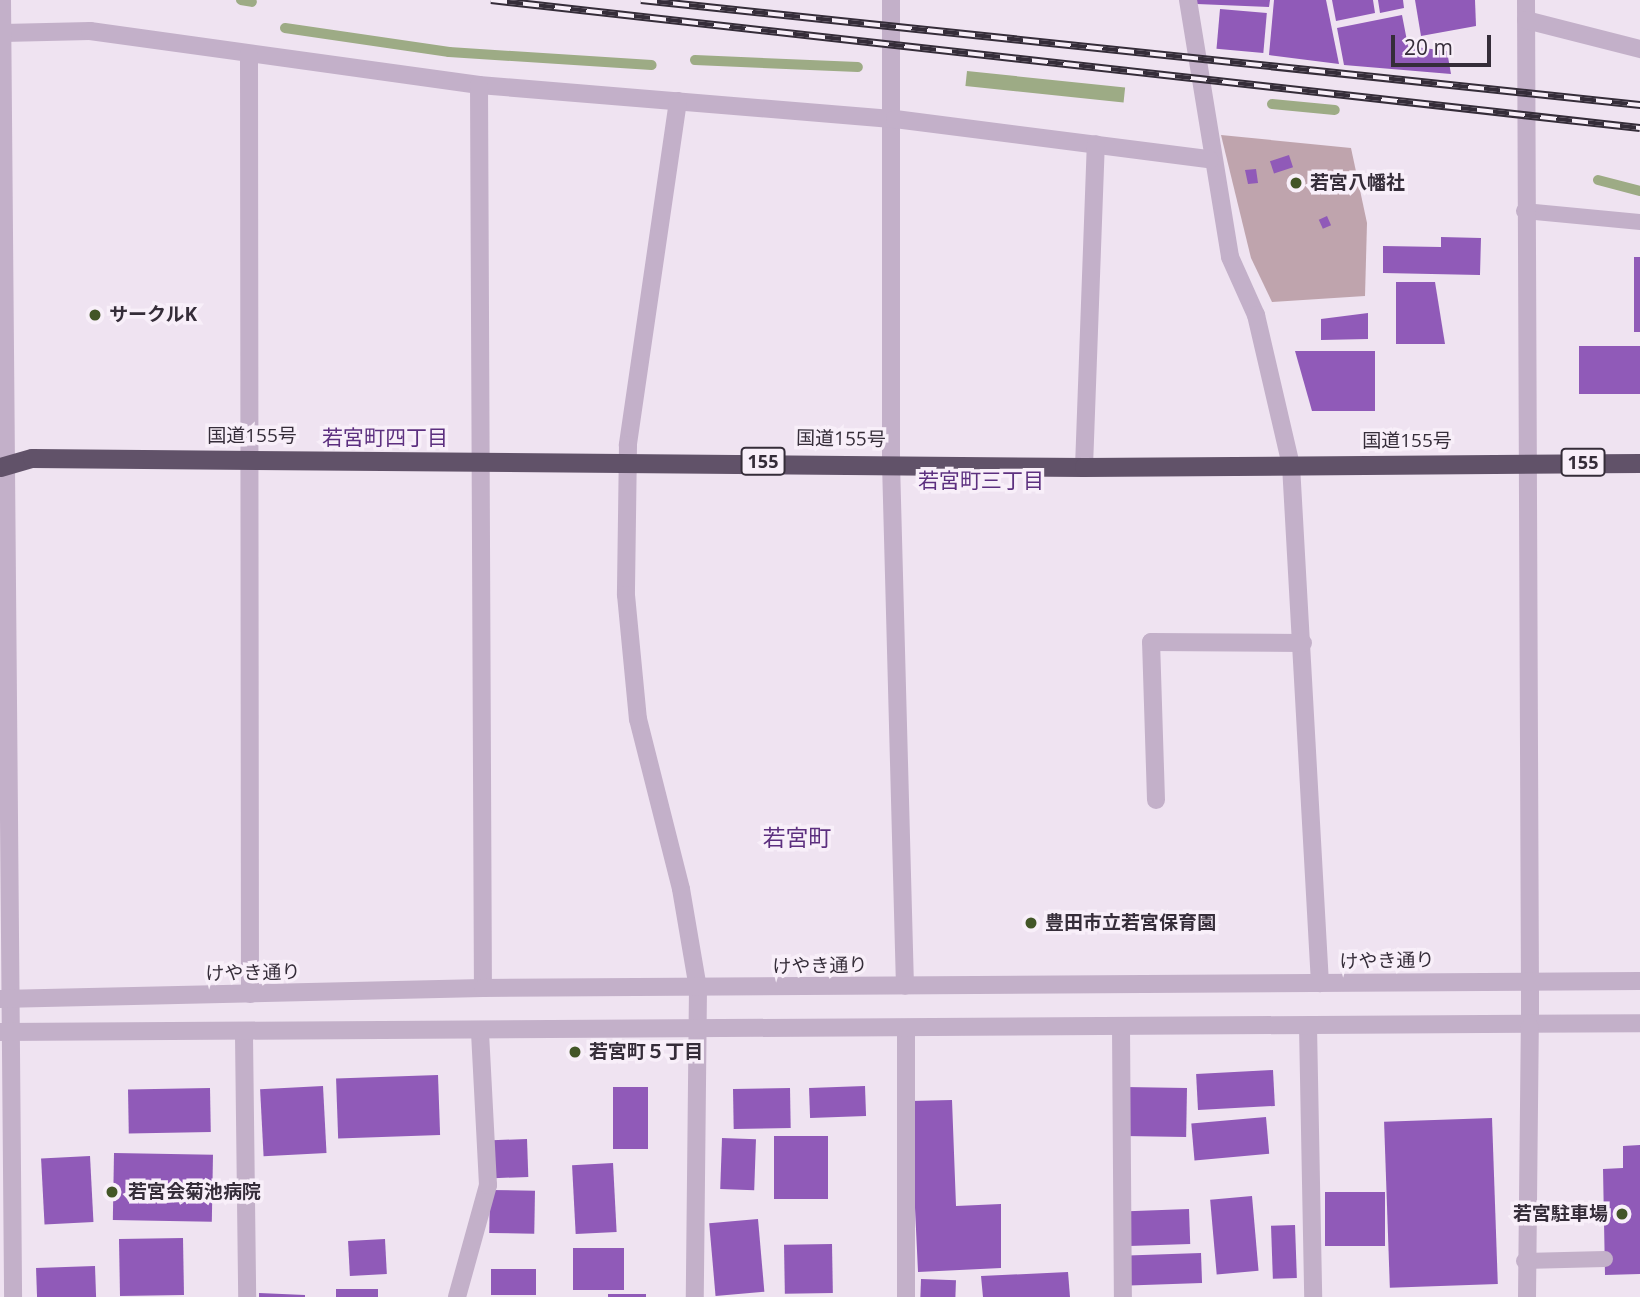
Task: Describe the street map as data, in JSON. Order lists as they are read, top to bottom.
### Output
{
  "streets": {
    "highway": ["国道155号", "155"],
    "street": ["けやき通り"]
  },
  "districts": ["若宮町四丁目", "若宮町三丁目", "若宮町"],
  "places": [
    "若宮八幡社",
    "サークルK",
    "豊田市立若宮保育園",
    "若宮町５丁目",
    "若宮会菊池病院",
    "若宮駐車場"
  ],
  "scale_bar": "20 m"
}
